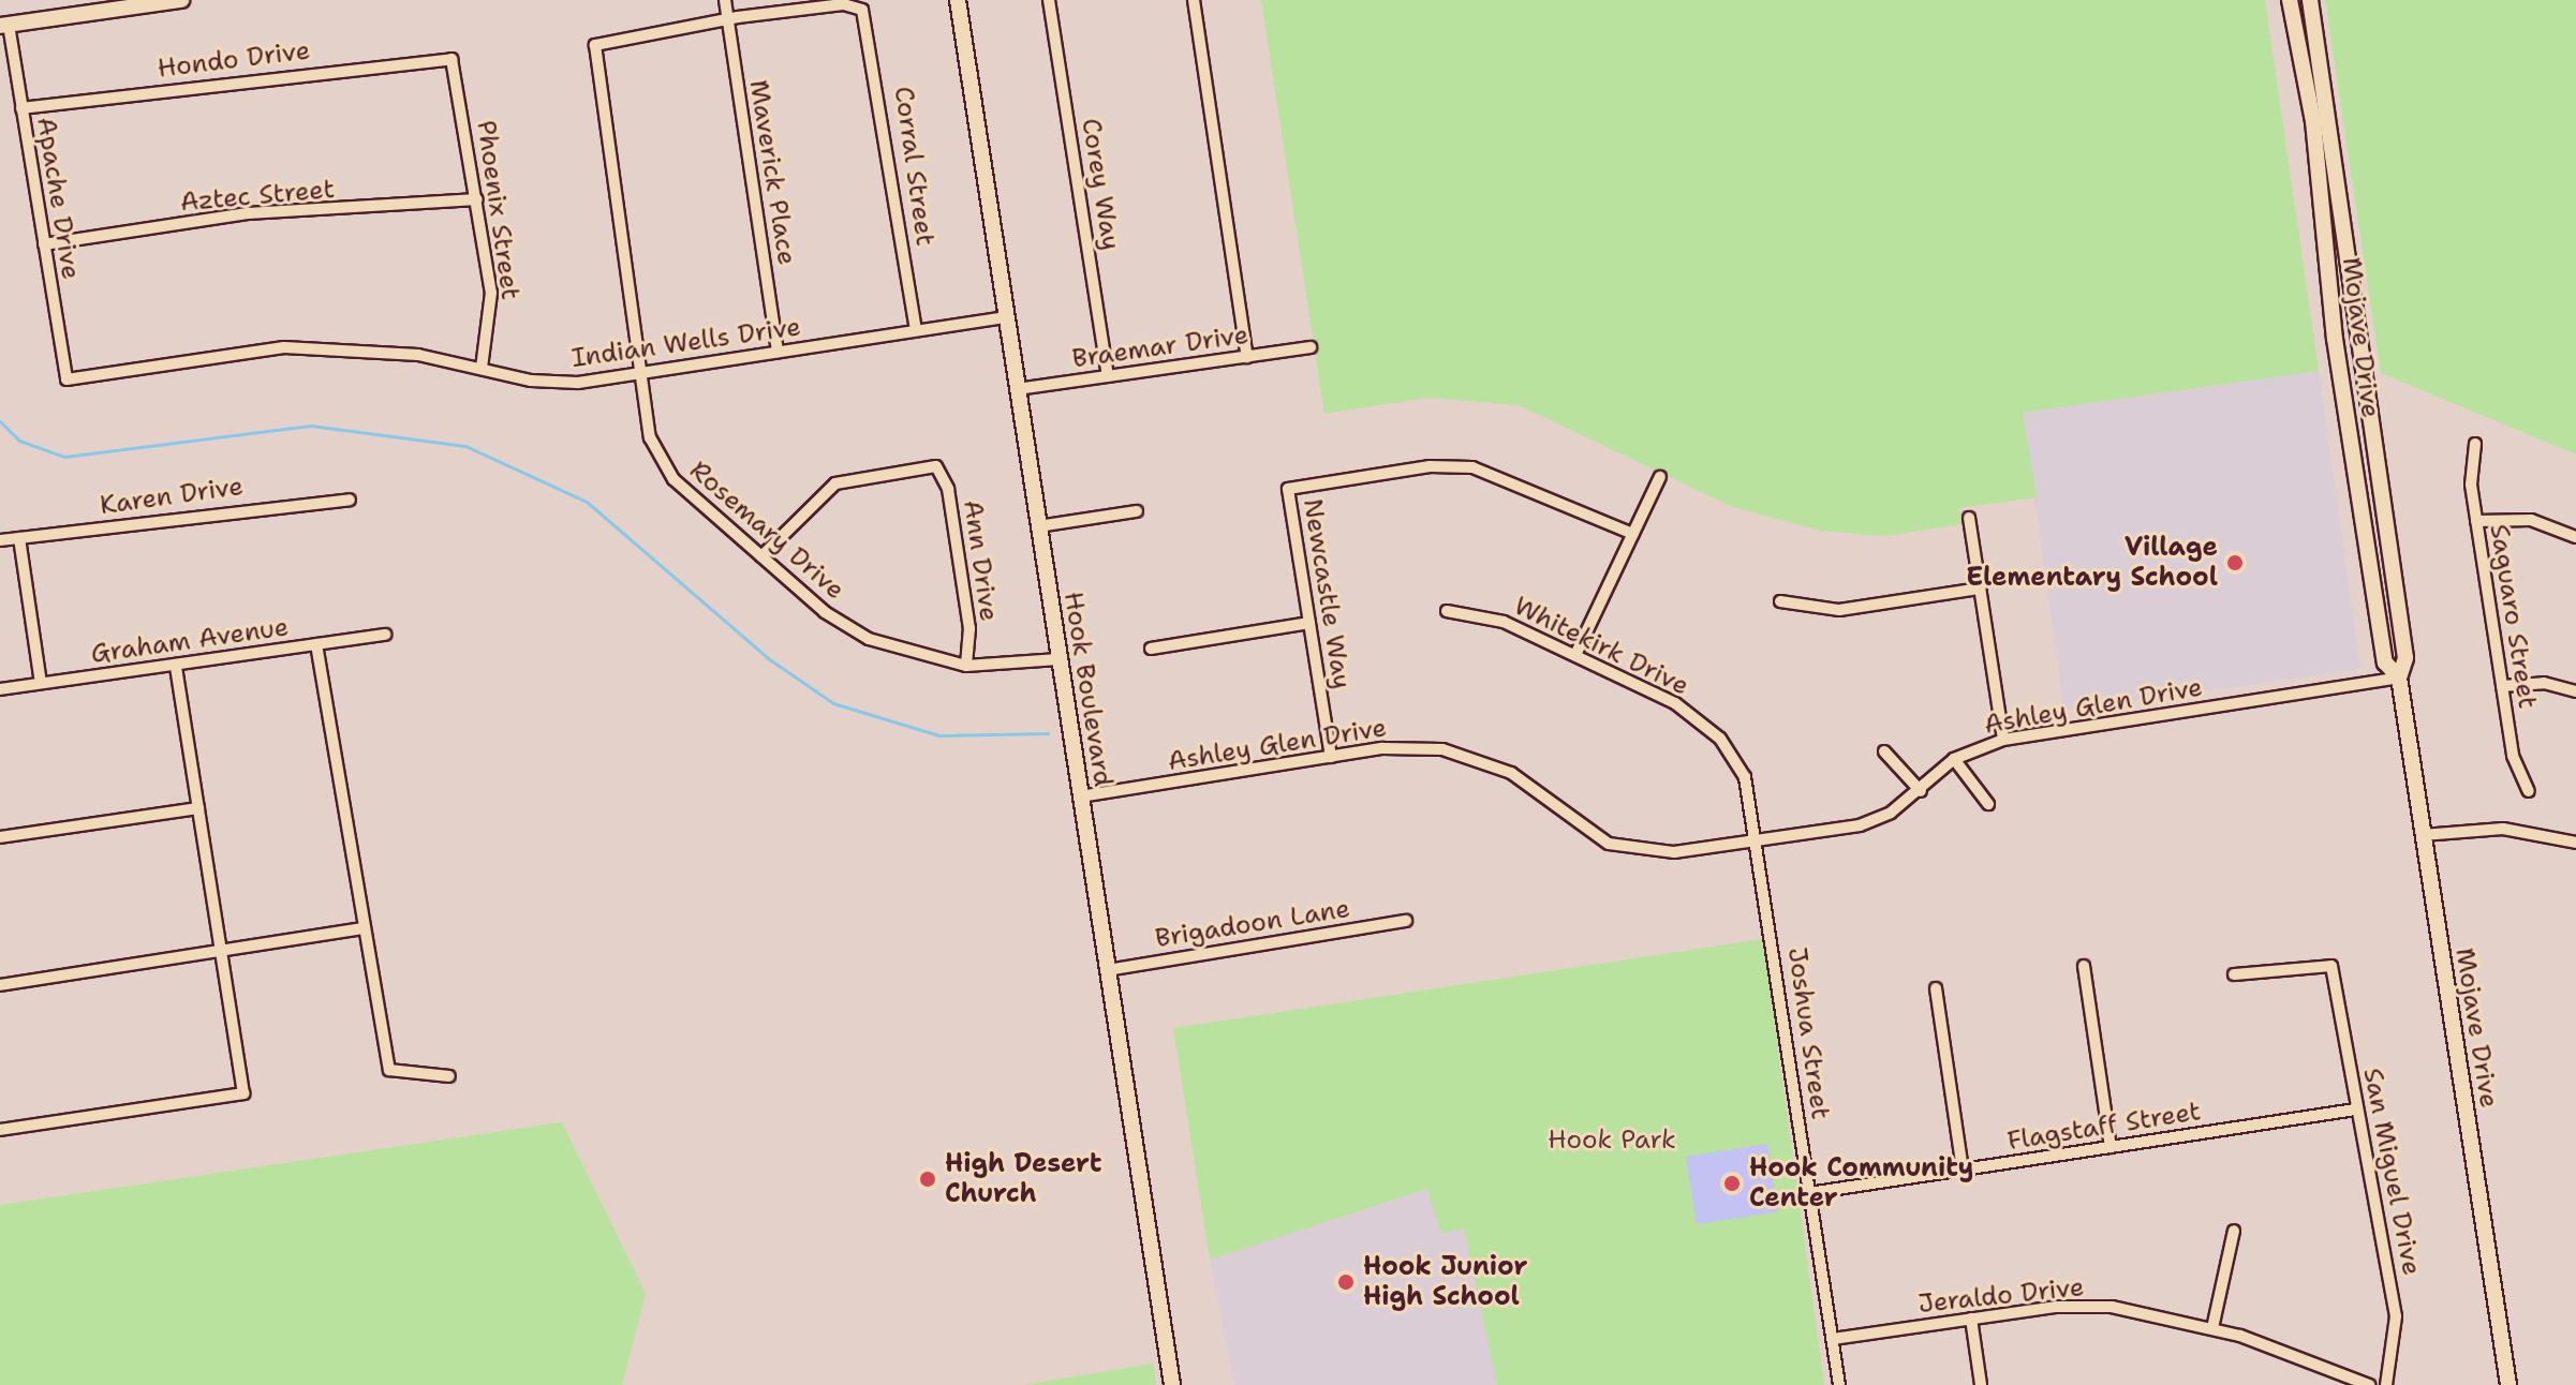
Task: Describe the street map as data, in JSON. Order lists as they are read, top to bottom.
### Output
{
  "streets": {
    "main road": ["Mojave Drive", "Hook Boulevard"],
    "street": [
      "Hondo Drive",
      "Corral Street",
      "Maverick Place",
      "Corey Way",
      "Aztec Street",
      "Apache Drive",
      "Phoenix Street",
      "Indian Wells Drive",
      "Braemar Drive",
      "Karen Drive",
      "Rosemary Drive",
      "Ann Drive",
      "Newcastle Way",
      "Saguaro Street",
      "Graham Avenue",
      "Whitekirk Drive",
      "Ashley Glen Drive",
      "Brigadoon Lane",
      "Joshua Street",
      "Flagstaff Street",
      "San Miguel Drive",
      "Jeraldo Drive"
    ]
  },
  "crossings": [
    ["Hondo Drive", "Apache Drive"],
    ["Hondo Drive", "Phoenix Street"],
    ["Corral Street", "Maverick Place"],
    ["Corral Street", "Indian Wells Drive"],
    ["Corral Street", "Rosemary Drive"],
    ["Maverick Place", "Indian Wells Drive"],
    ["Maverick Place", "Rosemary Drive"],
    ["Corey Way", "Braemar Drive"],
    ["Aztec Street", "Apache Drive"],
    ["Aztec Street", "Phoenix Street"],
    ["Apache Drive", "Indian Wells Drive"],
    ["Phoenix Street", "Indian Wells Drive"],
    ["Mojave Drive", "Ashley Glen Drive"],
    ["Indian Wells Drive", "Rosemary Drive"],
    ["Indian Wells Drive", "Hook Boulevard"],
    ["Braemar Drive", "Hook Boulevard"],
    ["Rosemary Drive", "Ann Drive"],
    ["Rosemary Drive", "Hook Boulevard"],
    ["Newcastle Way", "Ashley Glen Drive"],
    ["Whitekirk Drive", "Ashley Glen Drive"],
    ["Whitekirk Drive", "Joshua Street"],
    ["Hook Boulevard", "Ashley Glen Drive"],
    ["Hook Boulevard", "Brigadoon Lane"],
    ["Ashley Glen Drive", "Joshua Street"],
    ["Joshua Street", "Flagstaff Street"],
    ["Joshua Street", "Jeraldo Drive"],
    ["Flagstaff Street", "San Miguel Drive"]
  ],
  "parks": ["Hook Park"],
  "places": [
    "Village Elementary School",
    "High Desert Church",
    "Hook Community Center",
    "Hook Junior High School"
  ]
}
